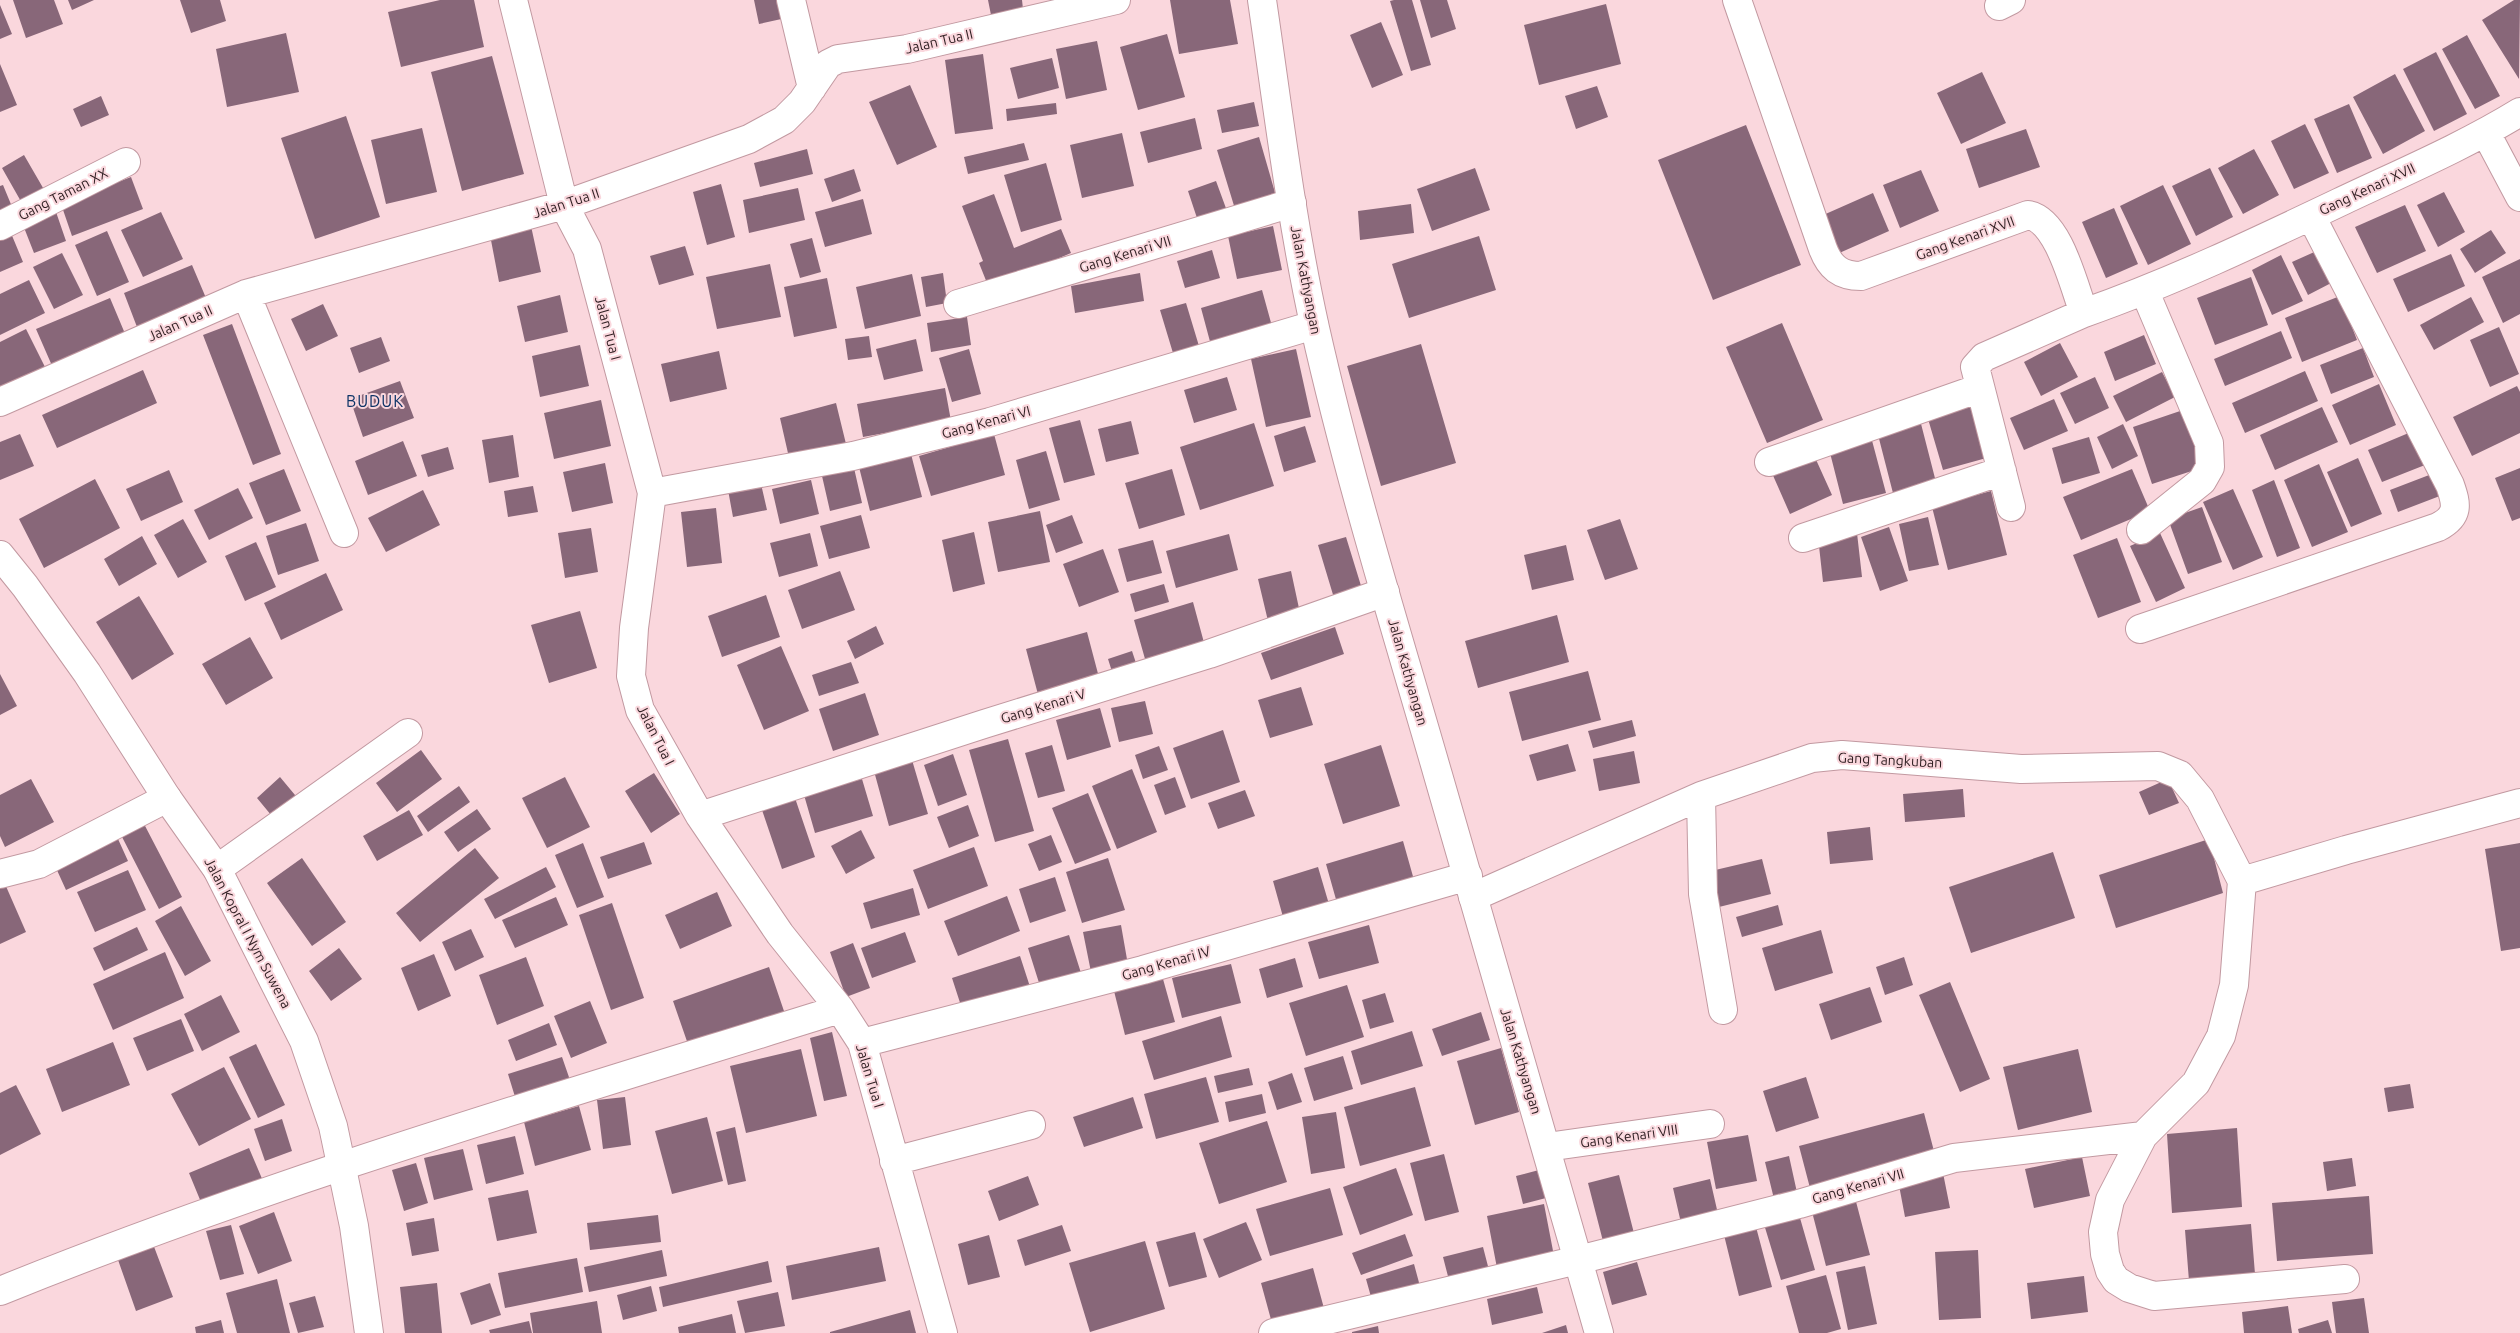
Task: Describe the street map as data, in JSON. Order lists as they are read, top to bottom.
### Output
{
  "streets": {
    "street": [
      "Jalan Tua II",
      "Gang Kenari XVII",
      "Gang Taman XX",
      "Gang Kenari VII",
      "Jalan Kathyangan",
      "Jalan Tua I",
      "Gang Kenari VI",
      "Gang Kenari V",
      "Gang Tangkuban",
      "Jalan Kopral I Nym Suwena",
      "Gang Kenari IV",
      "Gang Kenari VIII"
    ]
  },
  "crossings": [
    ["Jalan Tua II", "Jalan Tua I"],
    ["Gang Kenari VII", "Jalan Kathyangan"],
    ["Jalan Kathyangan", "Gang Kenari VI"],
    ["Jalan Kathyangan", "Gang Kenari V"],
    ["Jalan Kathyangan", "Gang Tangkuban"],
    ["Jalan Kathyangan", "Gang Kenari IV"],
    ["Jalan Kathyangan", "Gang Kenari VIII"],
    ["Jalan Tua I", "Gang Kenari VI"],
    ["Jalan Tua I", "Gang Kenari V"],
    ["Jalan Tua I", "Gang Kenari IV"],
    ["Gang Tangkuban", "Gang Kenari IV"]
  ],
  "districts": ["BUDUK"]
}
